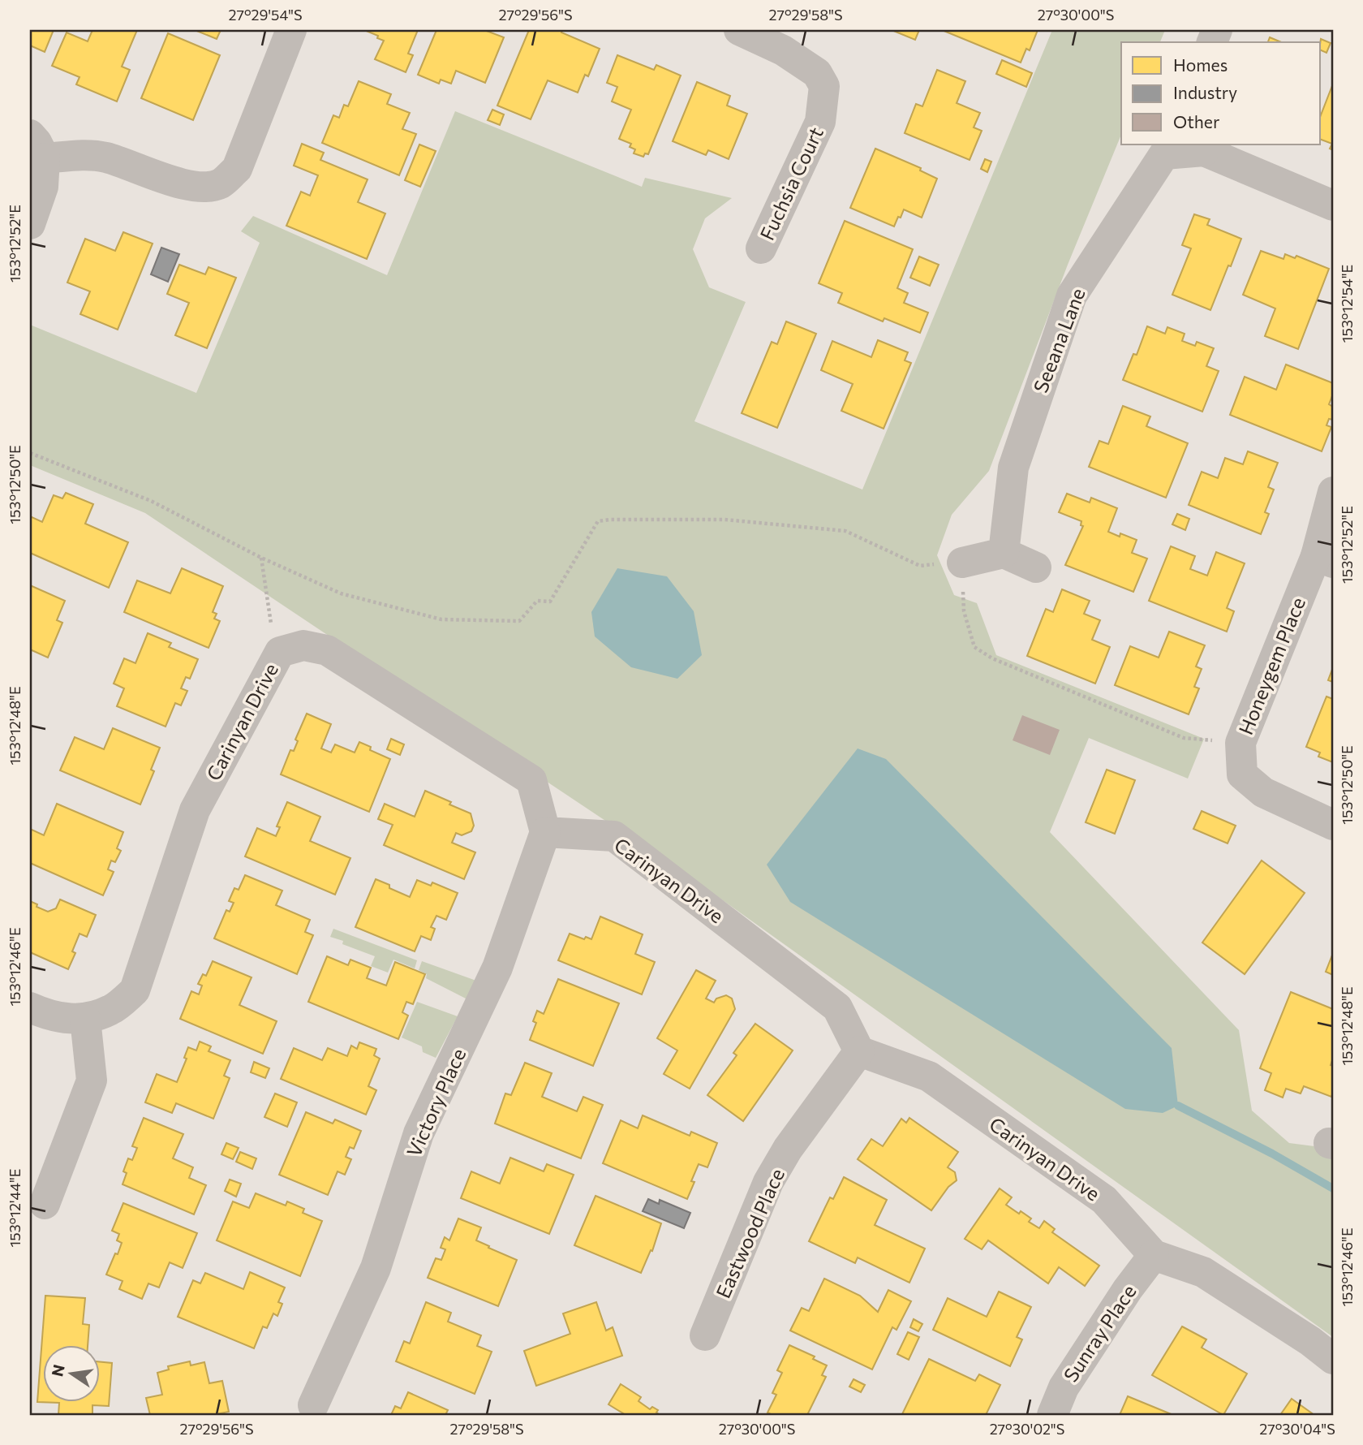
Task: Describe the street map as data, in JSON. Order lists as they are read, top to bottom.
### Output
{
  "streets": {
    "street": [
      "Fuchsia Court",
      "Seeana Lane",
      "Honeygem Place",
      "Carinyan Drive",
      "Victory Place",
      "Eastwood Place",
      "Sunray Place"
    ]
  },
  "crossings": [
    ["Carinyan Drive", "Victory Place"],
    ["Carinyan Drive", "Eastwood Place"],
    ["Carinyan Drive", "Sunray Place"]
  ],
  "legend": ["Homes", "Industry", "Other"],
  "north": "left",
  "coordinates": [
    "27°29'54\"S",
    "27°29'56\"S",
    "27°29'58\"S",
    "27°30'00\"S",
    "153°12'52\"E",
    "153°12'54\"E",
    "153°12'50\"E",
    "153°12'48\"E",
    "153°12'46\"E",
    "153°12'44\"E",
    "27°30'02\"S",
    "27°30'04\"S"
  ]
}
